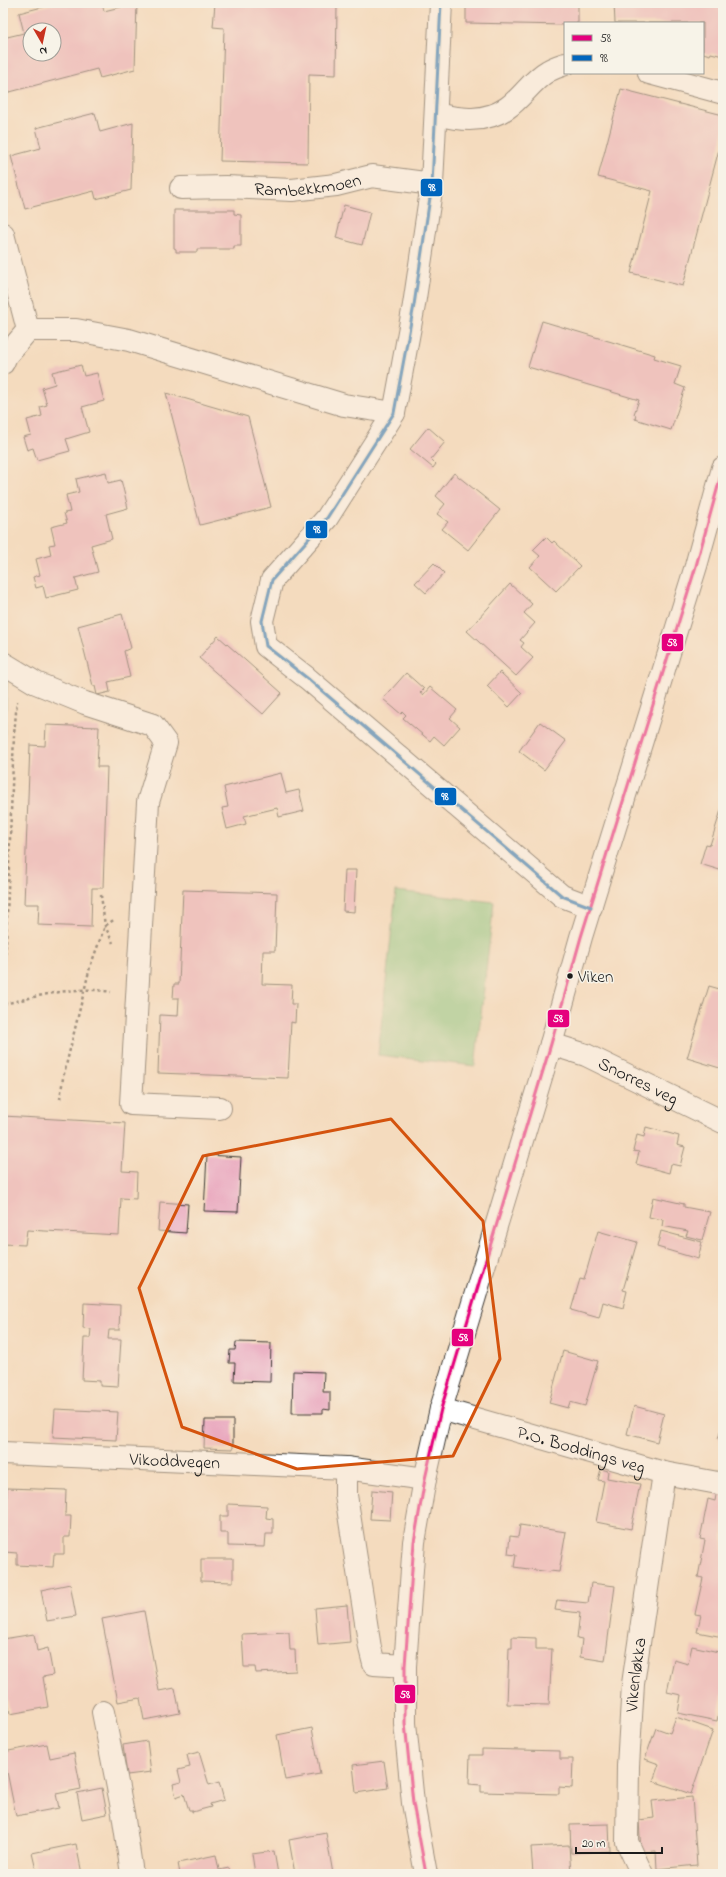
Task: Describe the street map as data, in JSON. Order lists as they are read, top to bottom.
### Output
{
  "streets": {
    "street": [
      "Rambekkmoen",
      "Snorres veg",
      "P.O. Boddings veg",
      "Vikoddvegen",
      "Vikenløkka"
    ]
  },
  "crossings": [
    ["P.O. Boddings veg", "Vikenløkka"]
  ],
  "places": ["Viken"],
  "lines": ["transit line 98", "transit line 58"],
  "legend": ["58", "98"],
  "scale_bar": "20 m",
  "north": "bottom"
}
